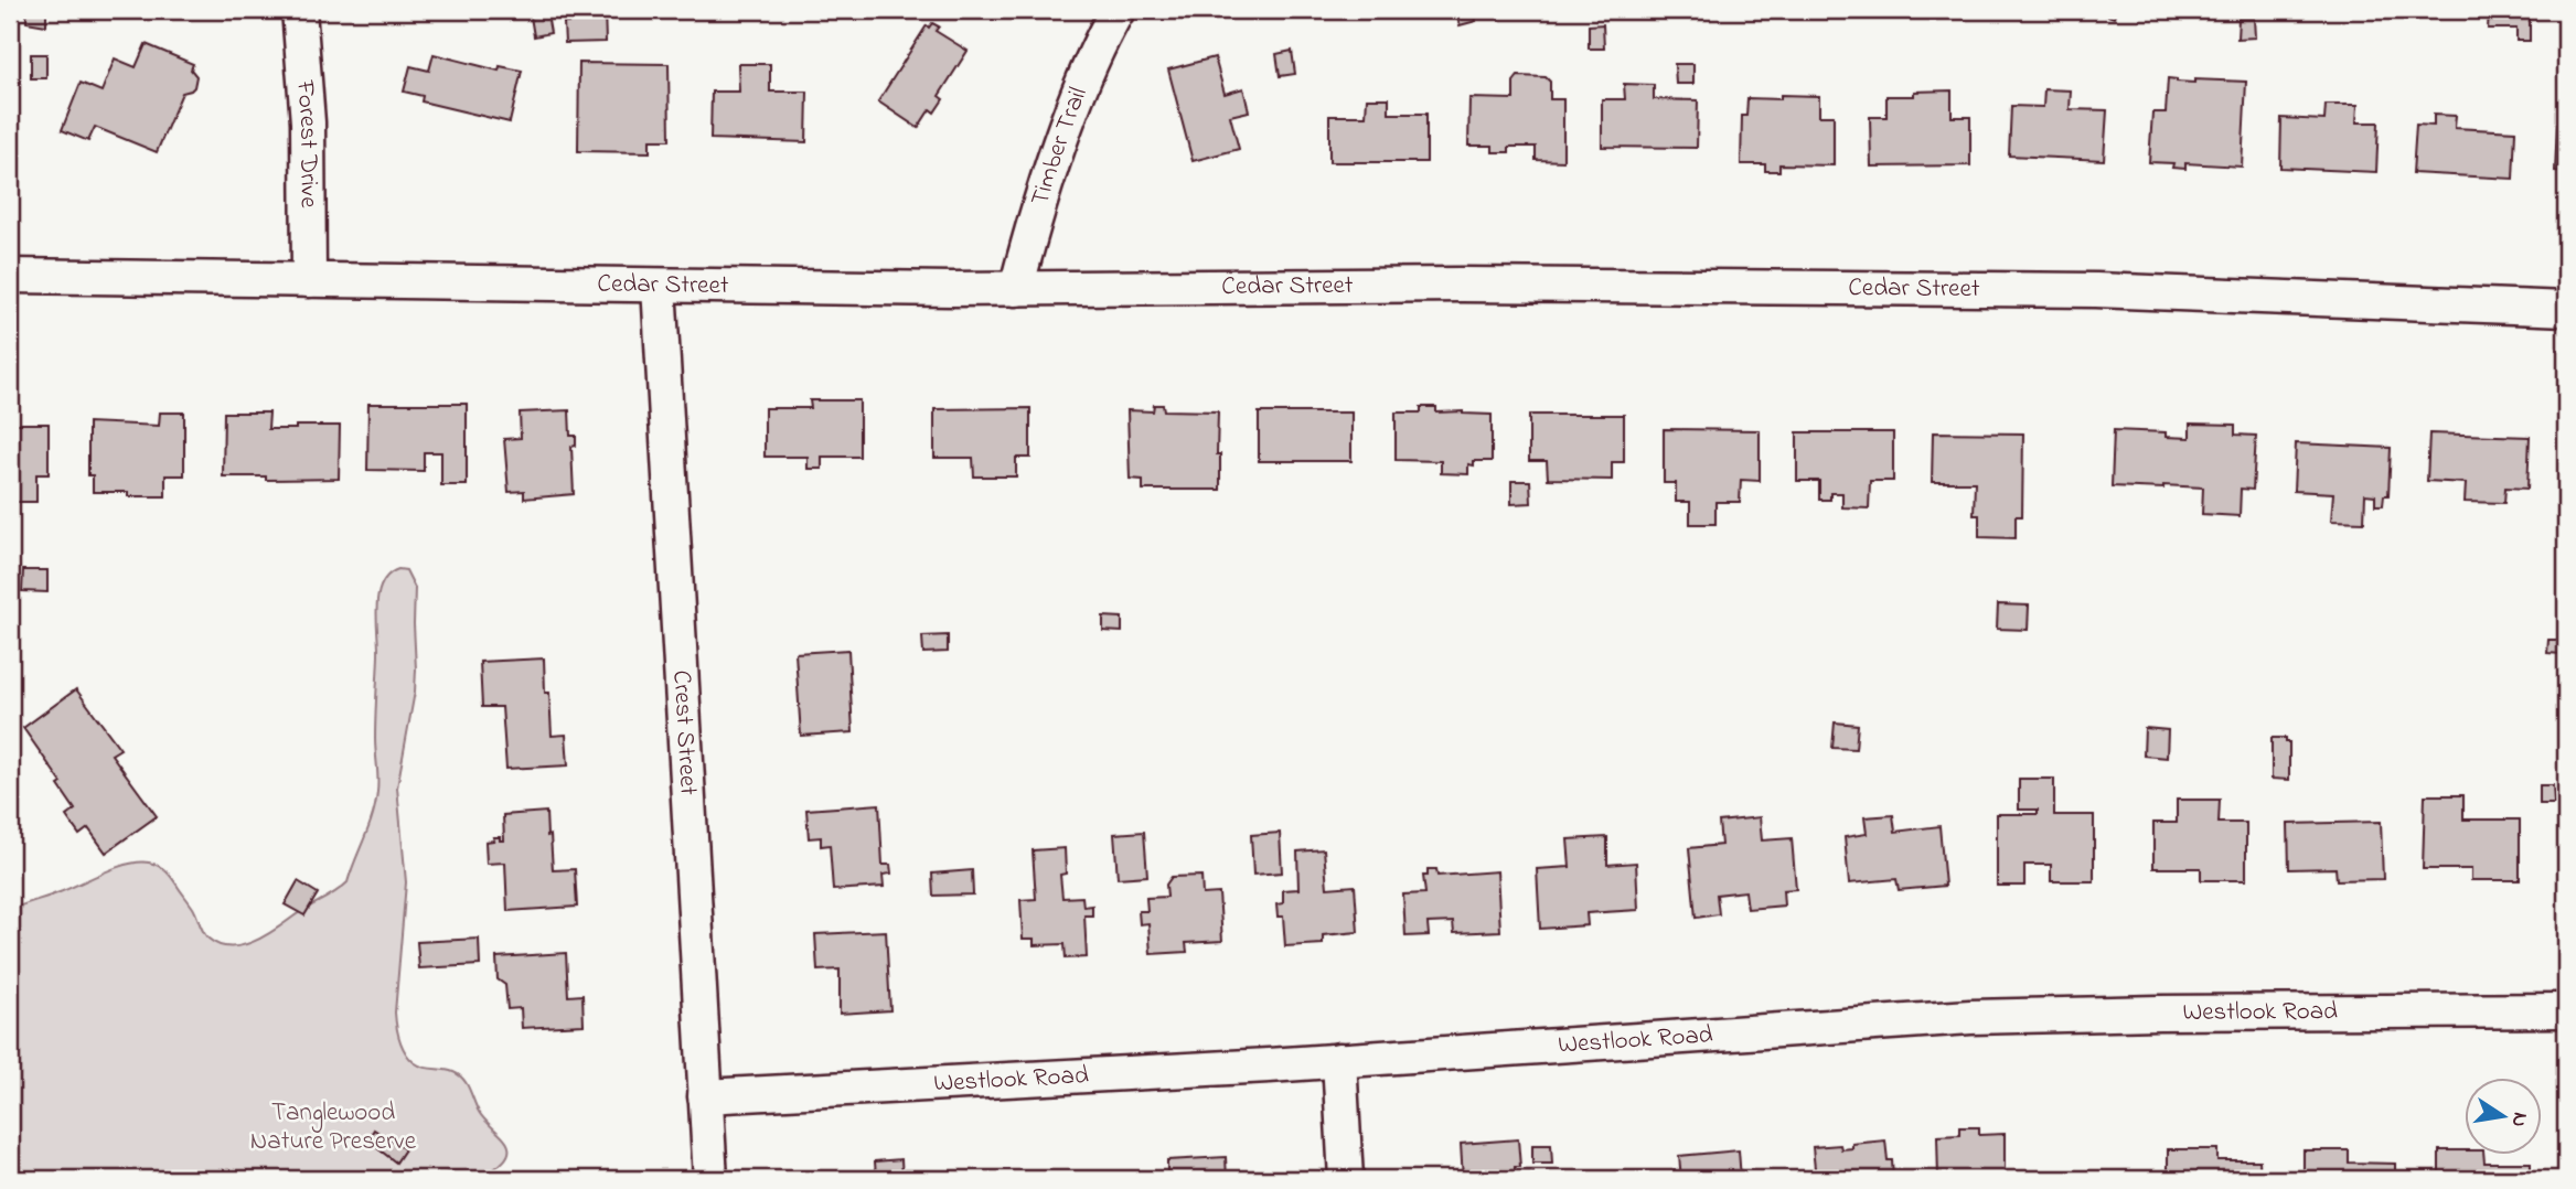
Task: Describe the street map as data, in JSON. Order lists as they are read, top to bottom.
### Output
{
  "streets": {
    "street": [
      "Forest Drive",
      "Timber Trail",
      "Cedar Street",
      "Crest Street",
      "Westlook Road"
    ]
  },
  "crossings": [
    ["Forest Drive", "Cedar Street"],
    ["Timber Trail", "Cedar Street"],
    ["Cedar Street", "Crest Street"],
    ["Crest Street", "Westlook Road"]
  ],
  "parks": ["Tanglewood Nature Preserve"],
  "north": "right"
}
